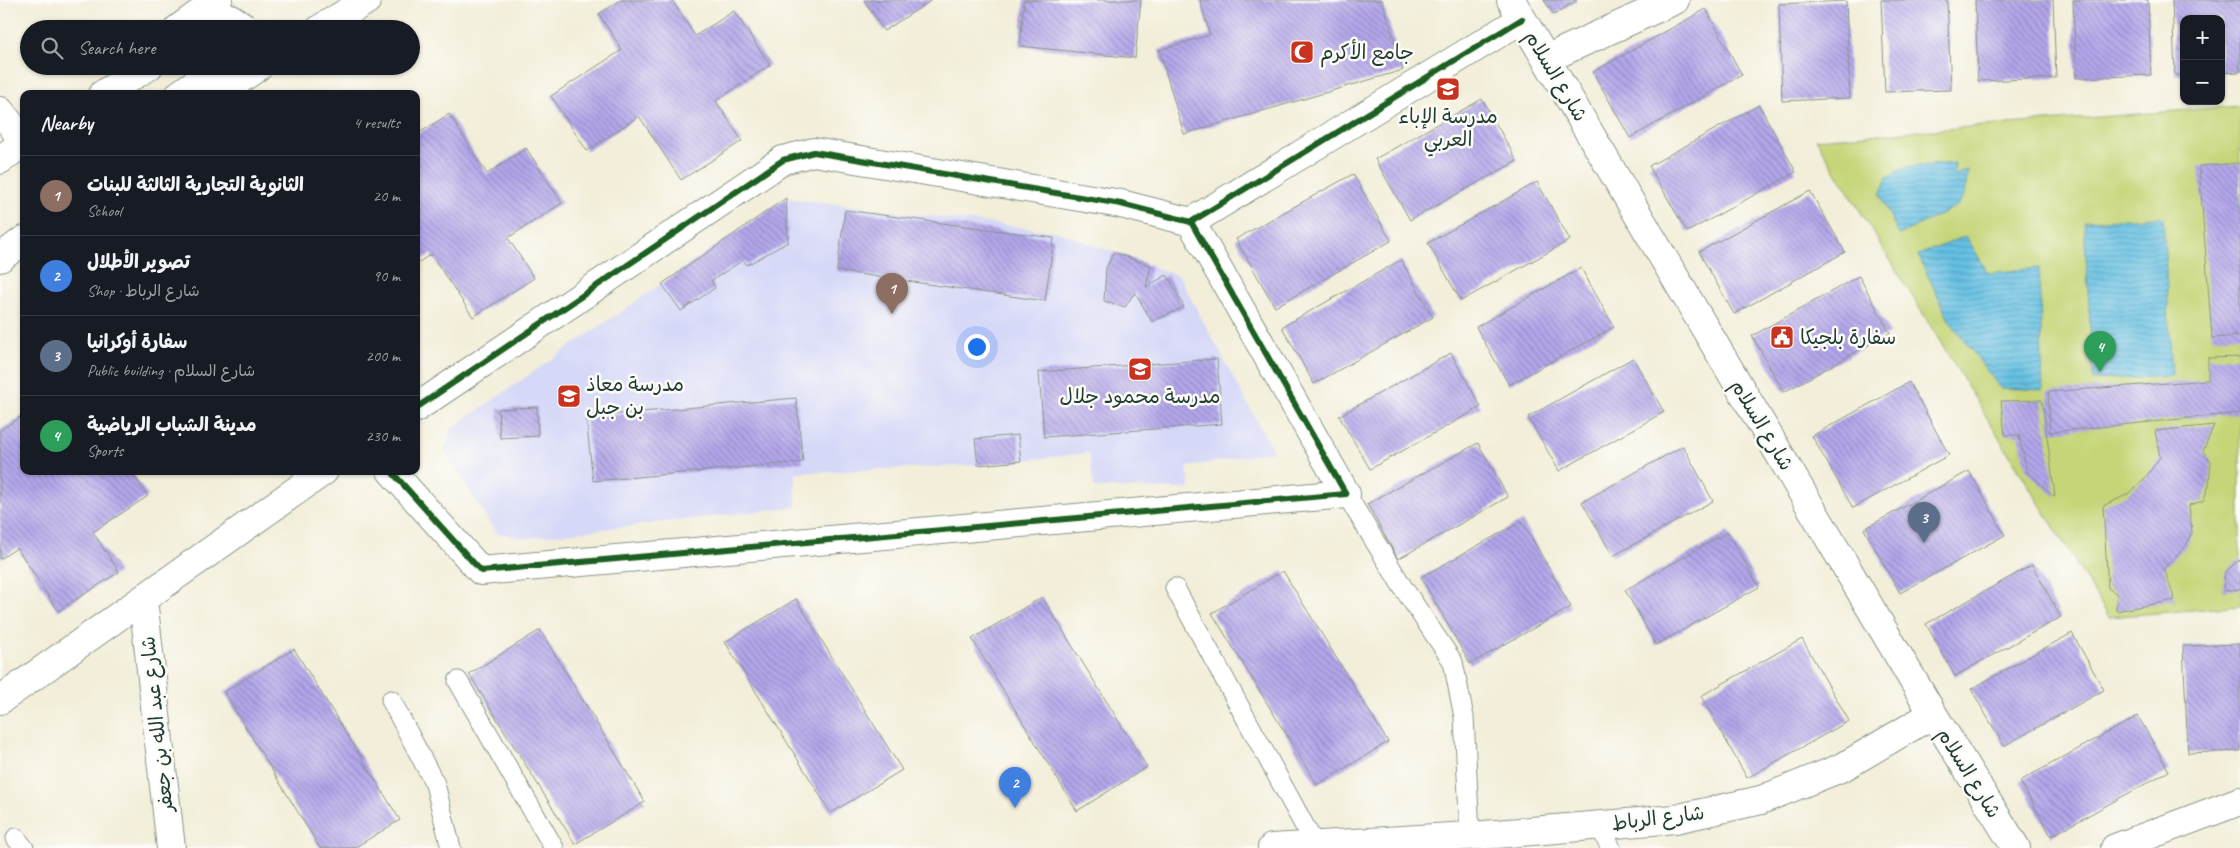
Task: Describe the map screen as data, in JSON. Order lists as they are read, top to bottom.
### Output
{
  "streets": {
    "main road": ["شارع السلام", "شارع عبد الله بن جعفر", "شارع الرباط"]
  },
  "crossings": [
    ["شارع السلام", "شارع الرباط"]
  ],
  "places": {
    "mosque": ["جامع الأكرم"],
    "school or university": ["مدرسة الإباء العربي", "مدرسة محمود جلال", "مدرسة معاذ بن جبل"],
    "public building": ["سفارة بلجيكا"]
  },
  "page": {
    "map_buttons": ["+", "−"],
    "search": "Search here",
    "heading": ["Nearby", "4 results"],
    "list": [
      {
        "mark": "1",
        "name": "الثانوية التجارية الثالثة للبنات",
        "note": "School",
        "value": "20 m"
      },
      {
        "mark": "2",
        "name": "تصوير الأطلال",
        "note": "Shop · شارع الرباط",
        "value": "90 m"
      },
      {
        "mark": "3",
        "name": "سفارة أوكرانيا",
        "note": "Public building · شارع السلام",
        "value": "200 m"
      },
      {
        "mark": "4",
        "name": "مدينة الشباب الرياضية",
        "note": "Sports",
        "value": "230 m"
      }
    ],
    "pins": [
      "1",
      "4",
      "3",
      "2"
    ]
  }
}
